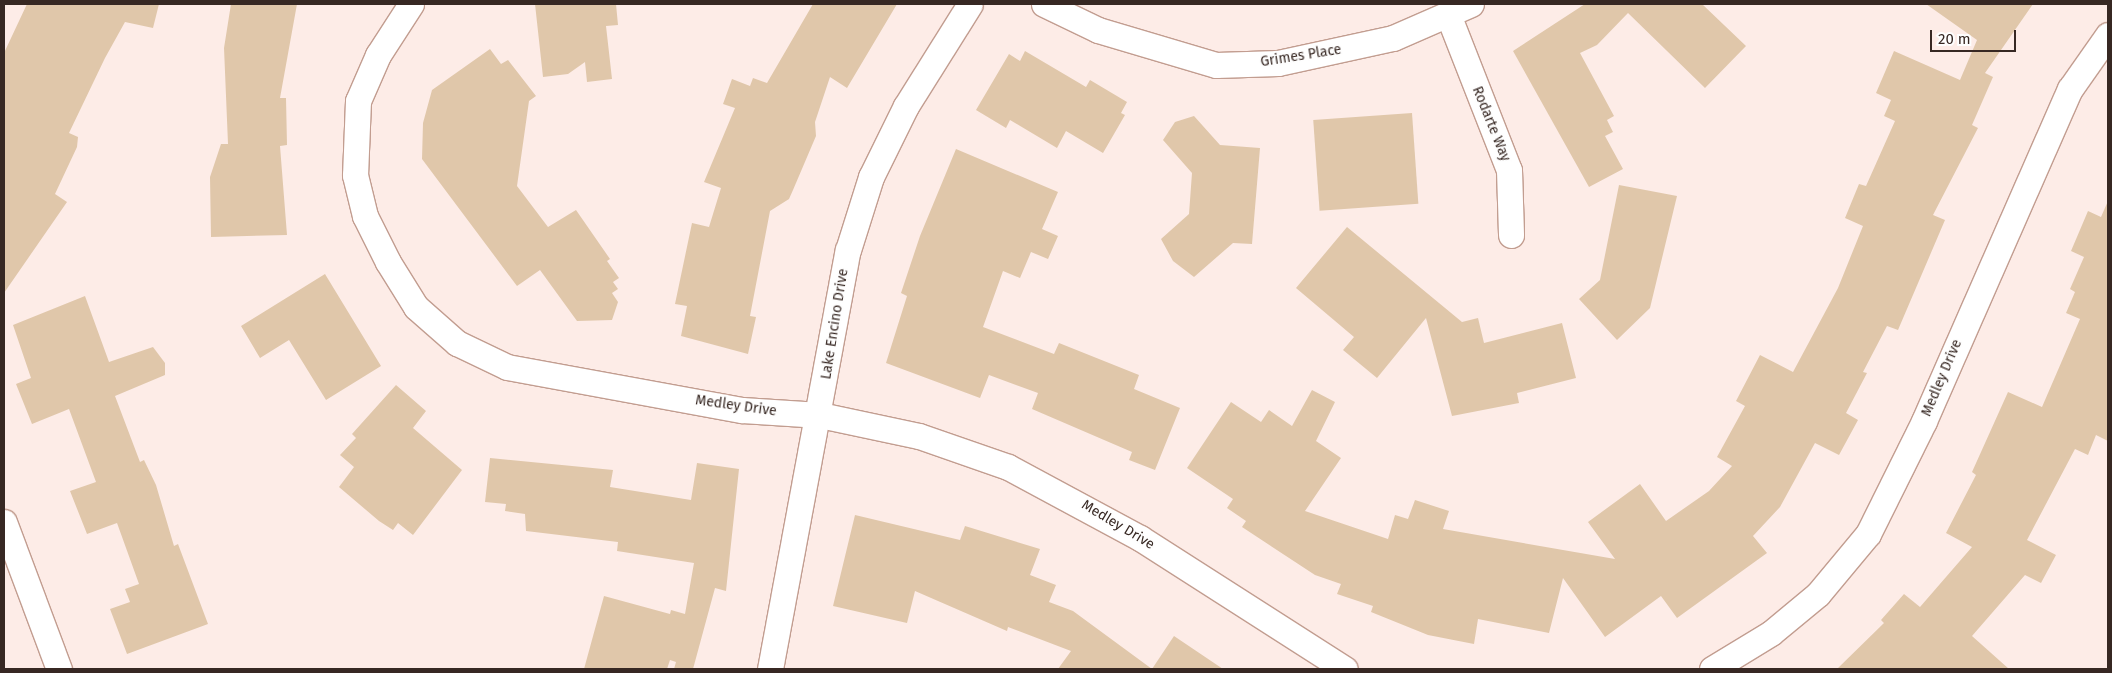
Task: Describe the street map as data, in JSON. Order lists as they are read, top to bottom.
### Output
{
  "streets": {
    "street": [
      "Grimes Place",
      "Rodarte Way",
      "Lake Encino Drive",
      "Medley Drive"
    ]
  },
  "crossings": [
    ["Grimes Place", "Rodarte Way"],
    ["Lake Encino Drive", "Medley Drive"]
  ],
  "scale_bar": "20 m"
}
